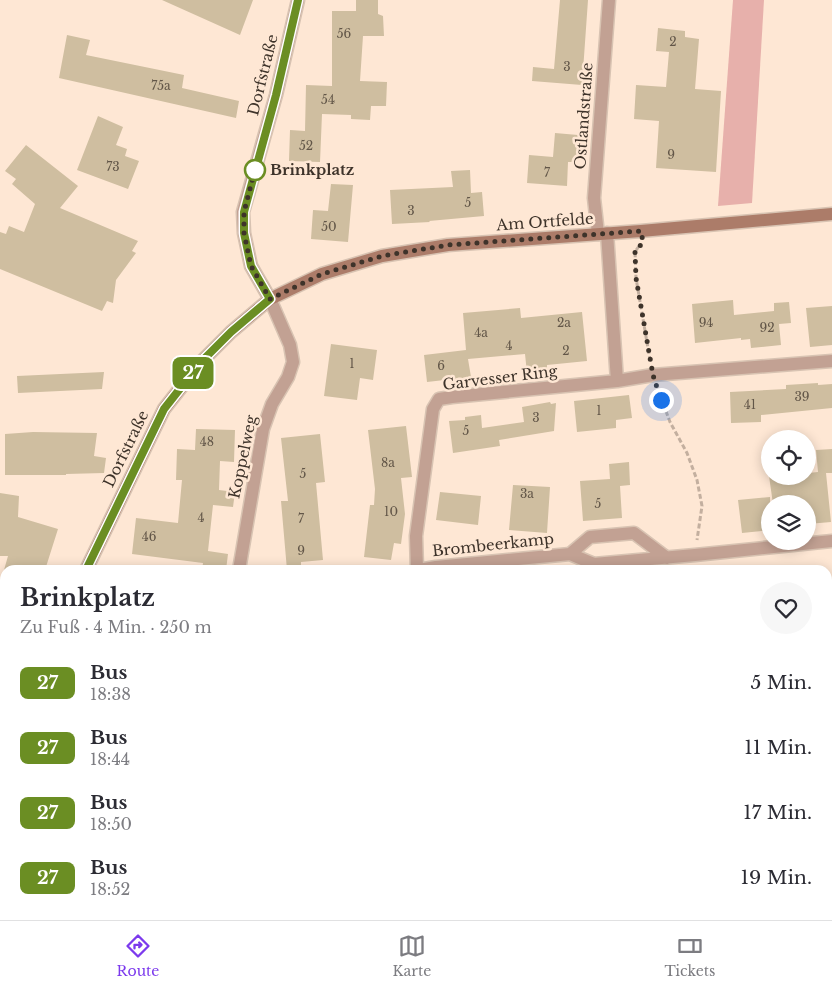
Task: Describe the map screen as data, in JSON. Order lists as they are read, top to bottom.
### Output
{
  "streets": {
    "street": [
      "Dorfstraße",
      "Ostlandstraße",
      "Am Ortfelde",
      "Garvesser Ring",
      "Koppelweg",
      "Brombeerkamp"
    ]
  },
  "crossings": [
    ["Dorfstraße", "Am Ortfelde"],
    ["Dorfstraße", "Koppelweg"],
    ["Ostlandstraße", "Am Ortfelde"],
    ["Am Ortfelde", "Koppelweg"]
  ],
  "places": ["Brinkplatz"],
  "lines": ["bus line 27"],
  "house_numbers": [
    "56",
    "2",
    "3",
    "75a",
    "54",
    "52",
    "9",
    "73",
    "7",
    "5",
    "3",
    "50",
    "2a",
    "94",
    "92",
    "4a",
    "4",
    "2",
    "1",
    "6",
    "39",
    "41",
    "1",
    "3",
    "5",
    "48",
    "8a",
    "5",
    "3a",
    "5",
    "10",
    "4",
    "7",
    "46",
    "9"
  ],
  "page": {
    "on_map": "27",
    "heading": ["Brinkplatz", "Zu Fuß · 4 Min. · 250 m"],
    "list": [
      {
        "mark": "27",
        "name": "Bus",
        "note": "18:38",
        "value": "5 Min."
      },
      {
        "mark": "27",
        "name": "Bus",
        "note": "18:44",
        "value": "11 Min."
      },
      {
        "mark": "27",
        "name": "Bus",
        "note": "18:50",
        "value": "17 Min."
      },
      {
        "mark": "27",
        "name": "Bus",
        "note": "18:52",
        "value": "19 Min."
      }
    ],
    "tabs": ["Route", "Karte", "Tickets"]
  }
}
